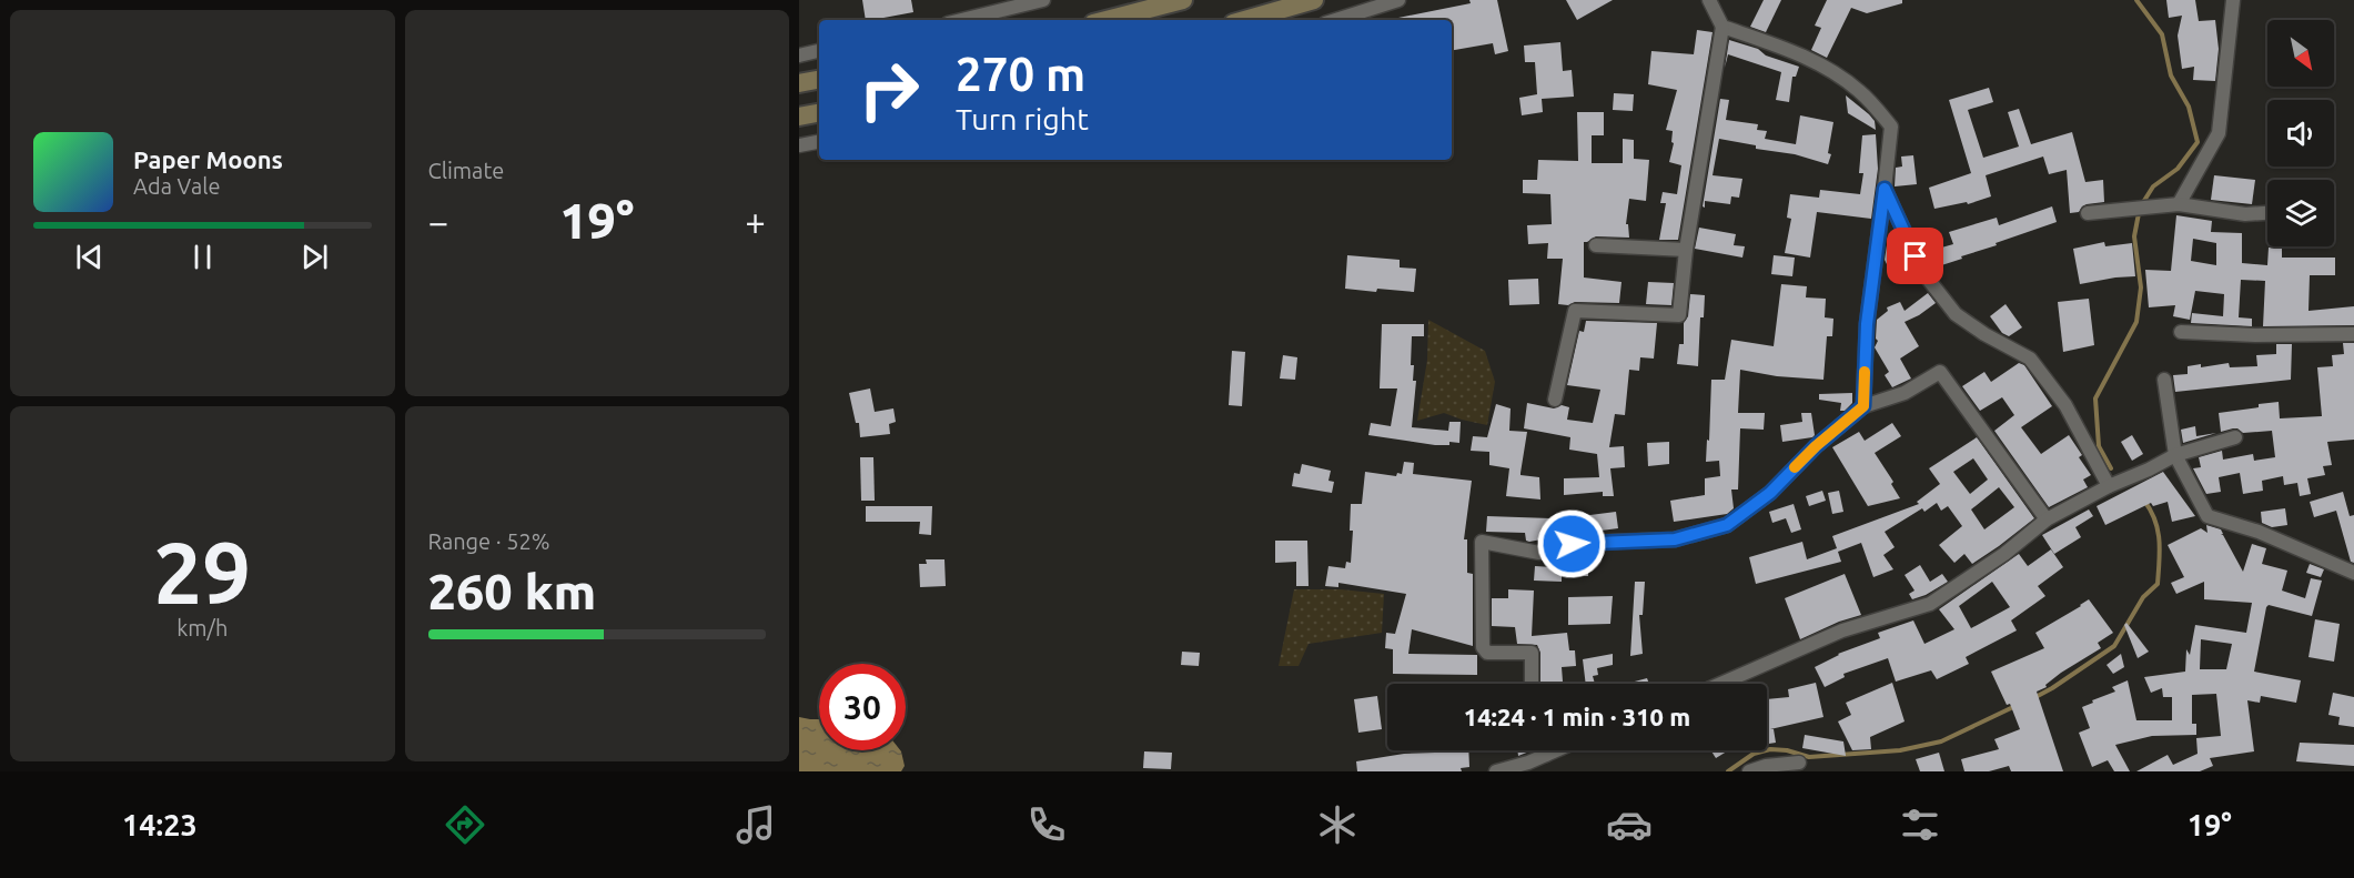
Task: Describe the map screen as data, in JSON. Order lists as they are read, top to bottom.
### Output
{
  "north": "bottom right",
  "page": {
    "tile": [
      "Climate",
      ["29", "km/h"],
      ["Range · 52%", "260 km"]
    ],
    "turn": ["270 m", "Turn right"],
    "song": ["Paper Moons", "Ada Vale"],
    "heat": ["−", "19°", "+"],
    "limit": "30",
    "trip": "14:24 · 1 min · 310 m",
    "tabs": ["14:23", "19°"]
  }
}
